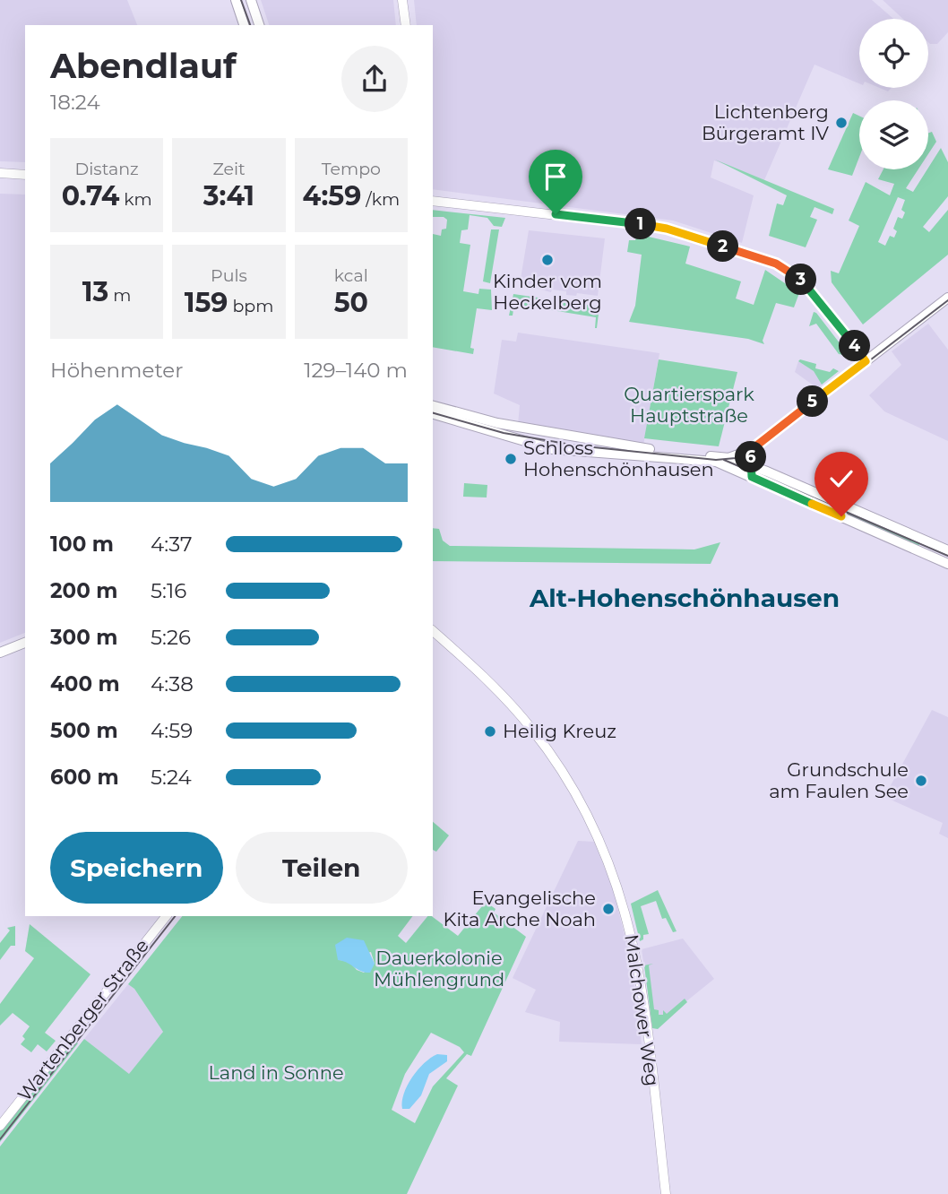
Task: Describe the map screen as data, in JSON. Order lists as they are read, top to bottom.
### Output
{
  "streets": {
    "street": ["Malchower Weg", "Wartenberger Straße"]
  },
  "districts": ["Alt-Hohenschönhausen"],
  "parks": ["Quartierspark Hauptstraße", "Dauerkolonie Mühlengrund", "Land in Sonne"],
  "places": [
    "Lichtenberg Bürgeramt IV",
    "Kinder vom Heckelberg",
    "Schloss Hohenschönhausen",
    "Heilig Kreuz",
    "Grundschule am Faulen See",
    "Evangelische Kita Arche Noah"
  ],
  "page": {
    "heading": ["Abendlauf", "18:24"],
    "stats": [
      ["Distanz", "0.74 km"],
      ["Zeit", "3:41"],
      ["Tempo", "4:59 /km"],
      ["13 m"],
      ["Puls", "159 bpm"],
      ["kcal", "50"]
    ],
    "pins": [
      "1",
      "2",
      "3",
      "4",
      "5",
      "6"
    ],
    "chart": ["Höhenmeter", "129–140 m"],
    "list": [
      {
        "name": "100 m",
        "note": "4:37"
      },
      {
        "name": "200 m",
        "note": "5:16"
      },
      {
        "name": "300 m",
        "note": "5:26"
      },
      {
        "name": "400 m",
        "note": "4:38"
      },
      {
        "name": "500 m",
        "note": "4:59"
      },
      {
        "name": "600 m",
        "note": "5:24"
      }
    ],
    "buttons": ["Speichern", "Teilen"]
  }
}
